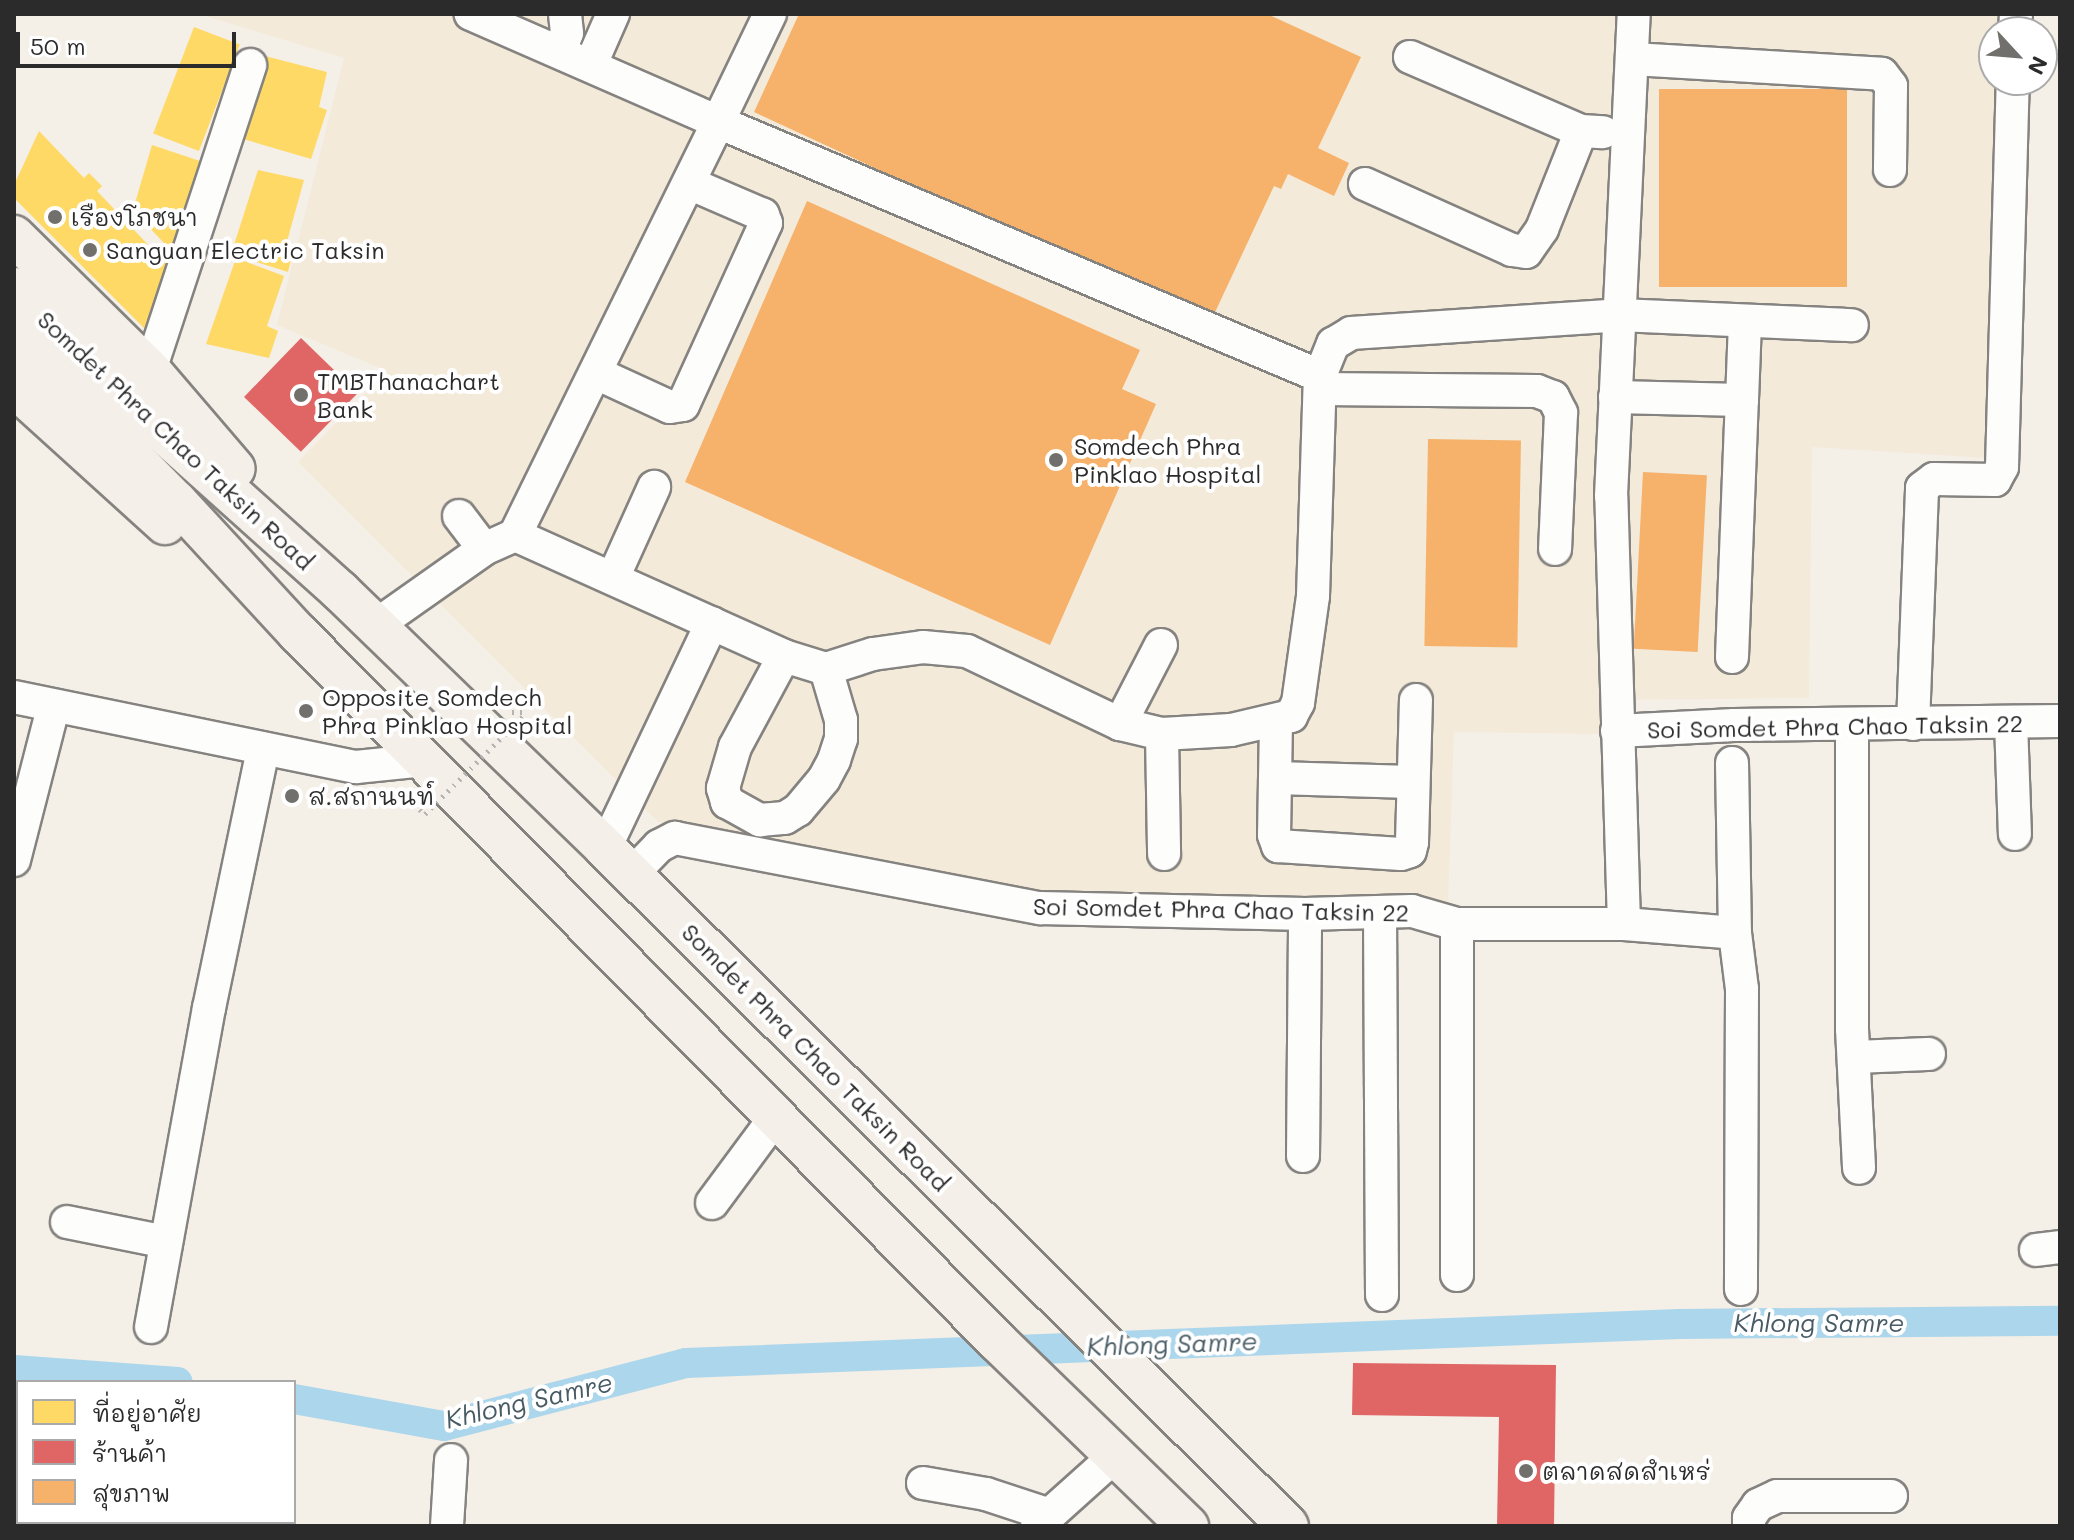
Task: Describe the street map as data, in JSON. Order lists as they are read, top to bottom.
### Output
{
  "streets": {
    "main road": ["Somdet Phra Chao Taksin Road"],
    "street": ["Soi Somdet Phra Chao Taksin 22"]
  },
  "crossings": [
    ["Somdet Phra Chao Taksin Road", "Soi Somdet Phra Chao Taksin 22"]
  ],
  "water": ["Khlong Samre"],
  "places": [
    "เรืองโภชนา",
    "Sanguan Electric Taksin",
    "TMBThanachart Bank",
    "Somdech Phra Pinklao Hospital",
    "Opposite Somdech Phra Pinklao Hospital",
    "ส.สถานนท์",
    "ตลาดสดสำเหร่"
  ],
  "legend": ["ที่อยู่อาศัย", "ร้านค้า", "สุขภาพ"],
  "scale_bar": "50 m",
  "north": "bottom right"
}
